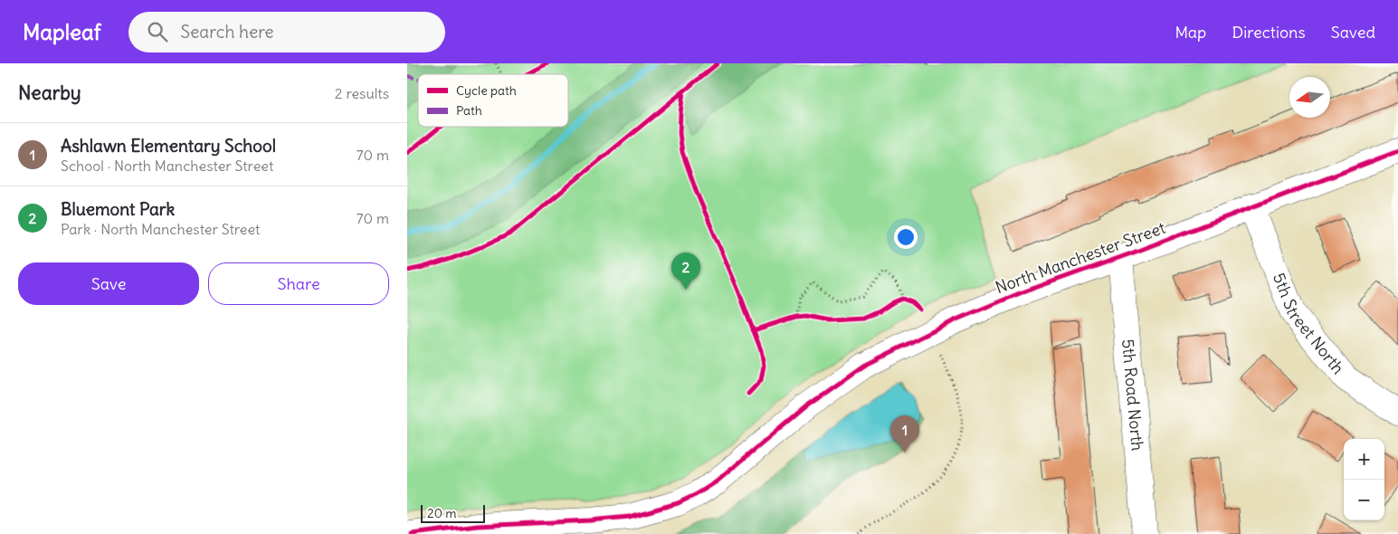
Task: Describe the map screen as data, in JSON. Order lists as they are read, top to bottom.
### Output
{
  "streets": {
    "street": ["North Manchester Street", "5th Street North", "5th Road North"]
  },
  "crossings": [
    ["North Manchester Street", "5th Street North"],
    ["North Manchester Street", "5th Road North"]
  ],
  "legend": ["Cycle path", "Path"],
  "scale_bar": "20 m",
  "north": "left",
  "page": {
    "header": "Mapleaf",
    "search": "Search here",
    "nav": ["Map", "Directions", "Saved"],
    "heading": ["Nearby", "2 results"],
    "list": [
      {
        "mark": "1",
        "name": "Ashlawn Elementary School",
        "note": "School · North Manchester Street",
        "value": "70 m"
      },
      {
        "mark": "2",
        "name": "Bluemont Park",
        "note": "Park · North Manchester Street",
        "value": "70 m"
      }
    ],
    "buttons": ["Save", "Share"],
    "pins": ["2", "1"],
    "map_buttons": ["+", "−"],
    "scale": "20 m"
  }
}
